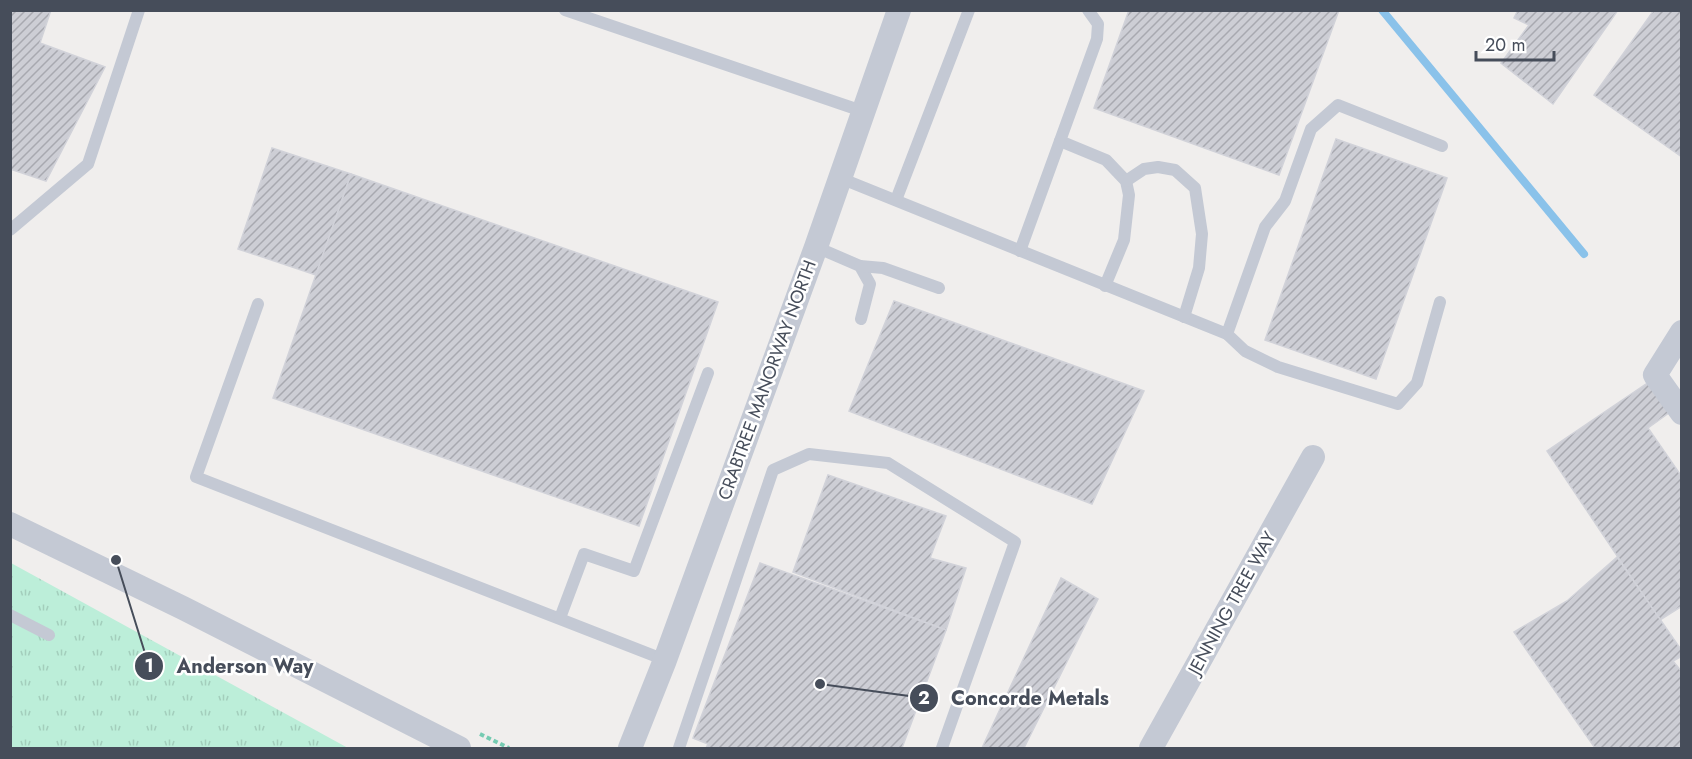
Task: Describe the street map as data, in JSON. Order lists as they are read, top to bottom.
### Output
{
  "streets": {
    "street": ["CRABTREE MANORWAY NORTH", "JENNING TREE WAY"]
  },
  "places": ["Anderson Way", "Concorde Metals"],
  "scale_bar": "20 m"
}
